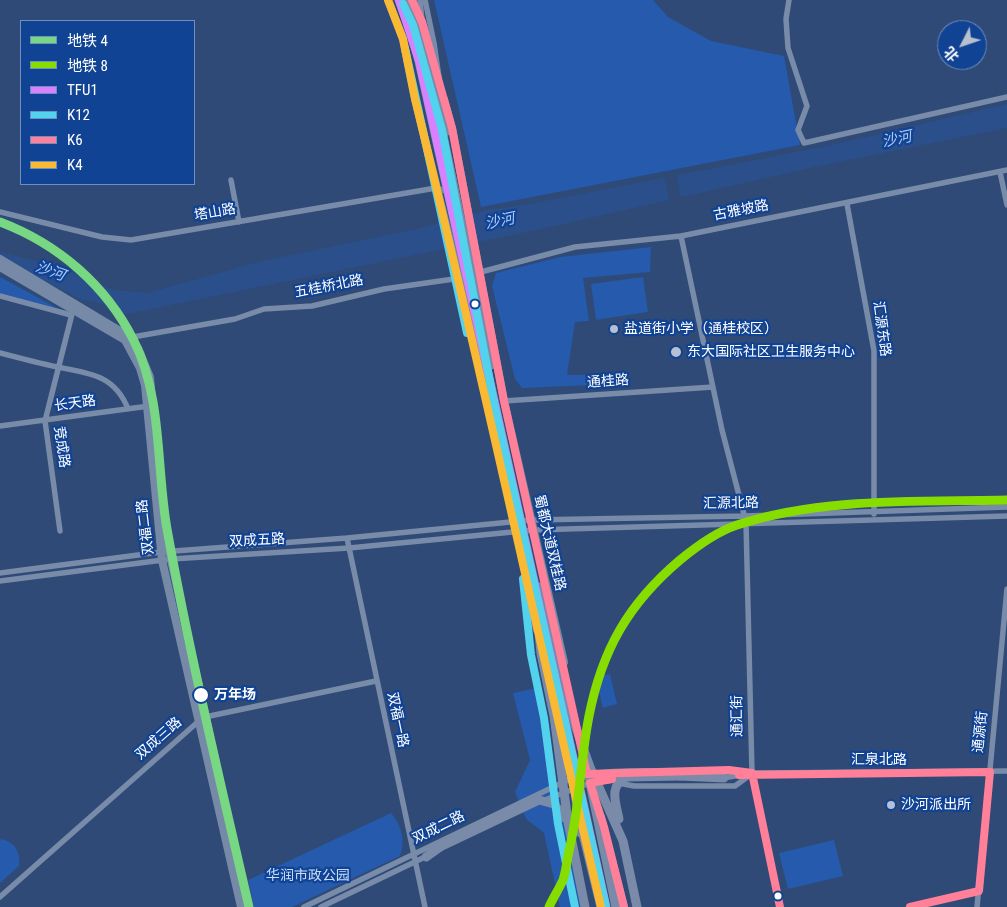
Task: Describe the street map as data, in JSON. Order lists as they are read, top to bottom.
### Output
{
  "streets": {
    "main road": ["双福二路", "蜀都大道双桂路"],
    "street": [
      "古雅坡路",
      "塔山路",
      "五桂桥北路",
      "汇源东路",
      "通桂路",
      "长天路",
      "竞成路",
      "汇源北路",
      "双成五路",
      "通汇街",
      "双福一路",
      "通源街",
      "双成三路",
      "汇泉北路",
      "双成二路"
    ]
  },
  "crossings": [
    ["古雅坡路", "五桂桥北路"],
    ["古雅坡路", "汇源东路"],
    ["古雅坡路", "蜀都大道双桂路"],
    ["古雅坡路", "通汇街"],
    ["塔山路", "蜀都大道双桂路"],
    ["五桂桥北路", "双福二路"],
    ["五桂桥北路", "蜀都大道双桂路"],
    ["汇源东路", "汇源北路"],
    ["通桂路", "蜀都大道双桂路"],
    ["通桂路", "通汇街"],
    ["长天路", "竞成路"],
    ["长天路", "双福二路"],
    ["竞成路", "双福二路"],
    ["汇源北路", "双成五路"],
    ["汇源北路", "蜀都大道双桂路"],
    ["汇源北路", "通汇街"],
    ["双福二路", "双成五路"],
    ["双福二路", "双成三路"],
    ["双成五路", "蜀都大道双桂路"],
    ["双成五路", "双福一路"],
    ["蜀都大道双桂路", "汇泉北路"],
    ["蜀都大道双桂路", "双成二路"],
    ["通汇街", "汇泉北路"],
    ["双福一路", "双成三路"],
    ["双福一路", "双成二路"],
    ["通源街", "汇泉北路"],
    ["汇泉北路", "双成二路"]
  ],
  "water": ["沙河"],
  "parks": ["华润市政公园"],
  "places": [
    "盐道街小学（通桂校区）",
    "东大国际社区卫生服务中心",
    "万年场",
    "沙河派出所"
  ],
  "lines": [
    "transit line TFU1",
    "transit line K6",
    "transit line K4",
    "transit line K12",
    "metro line 4",
    "metro line 8"
  ],
  "legend": [
    "地铁 4",
    "地铁 8",
    "TFU1",
    "K12",
    "K6",
    "K4"
  ],
  "north": "bottom left"
}
